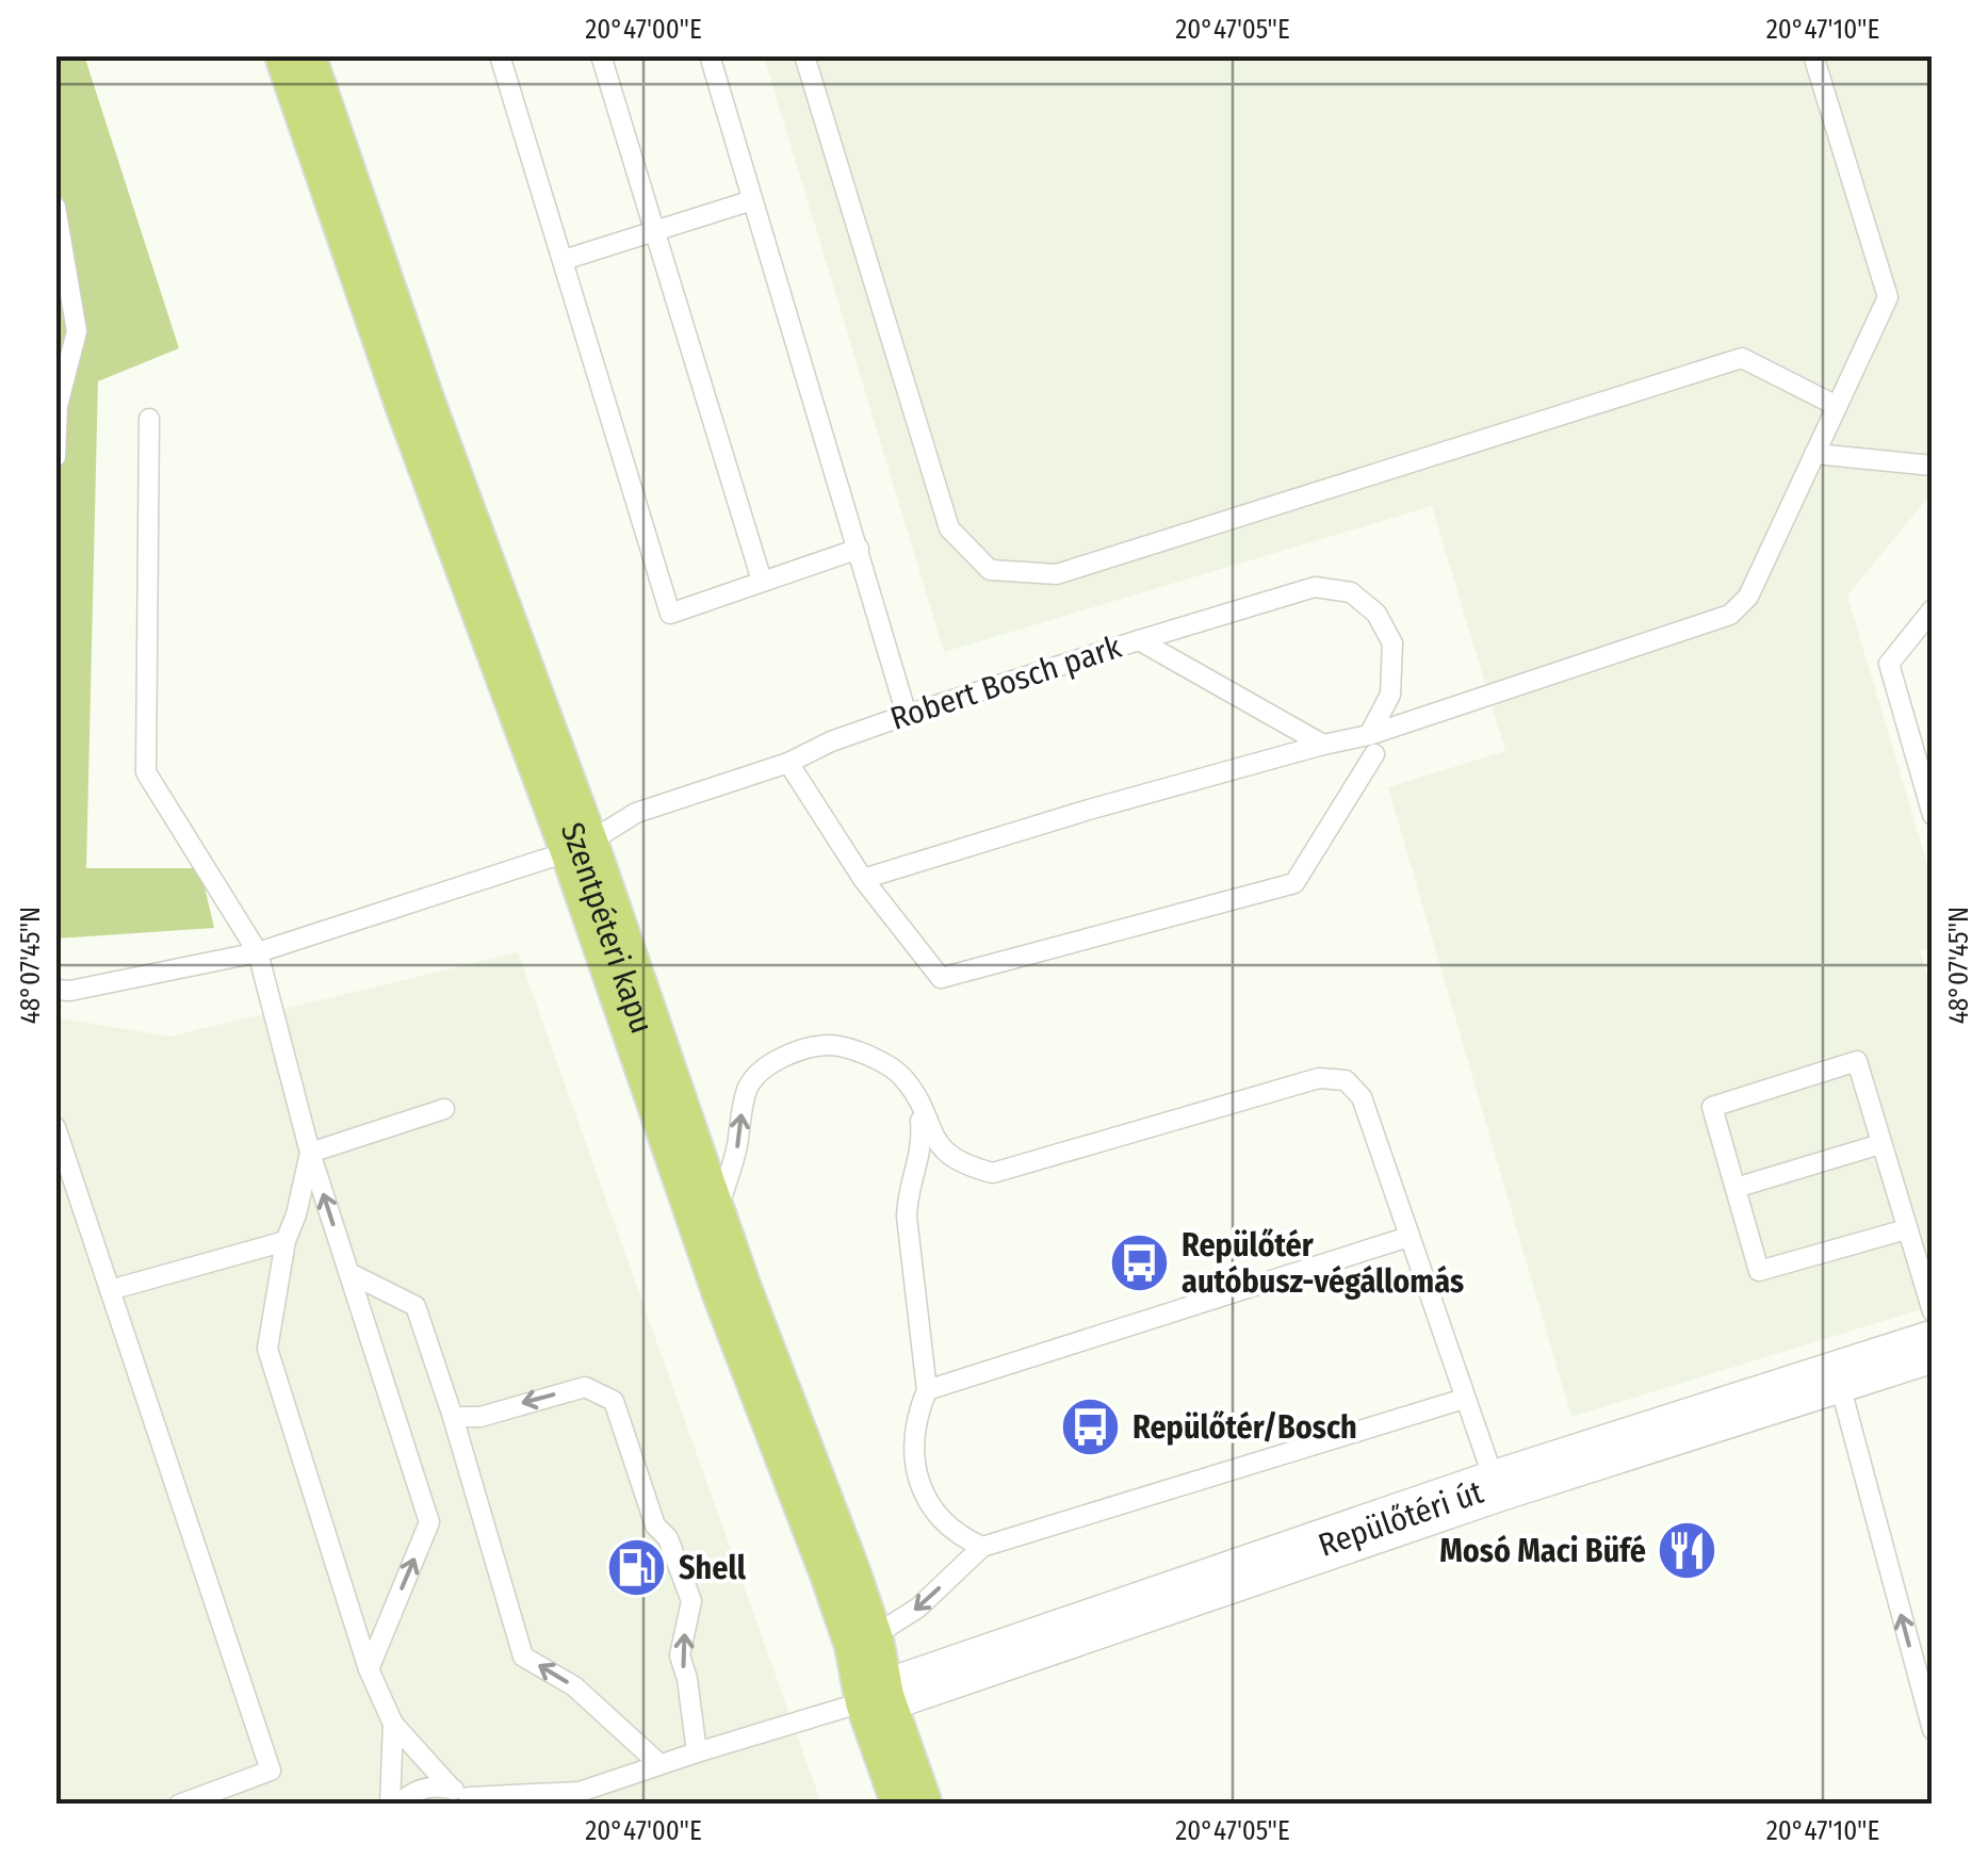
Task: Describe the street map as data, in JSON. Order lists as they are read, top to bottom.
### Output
{
  "streets": {
    "main road": ["Szentpéteri kapu"],
    "street": ["Repülőtéri út"],
    "lane": ["Robert Bosch park"]
  },
  "crossings": [
    ["Robert Bosch park", "Szentpéteri kapu"],
    ["Szentpéteri kapu", "Repülőtéri út"]
  ],
  "places": {
    "bus stop": ["Repülőtér autóbusz-végállomás", "Repülőtér/Bosch"],
    "restaurant": ["Mosó Maci Büfé"],
    "fuel station": ["Shell"]
  },
  "coordinates": [
    "20°47'00\"E",
    "20°47'05\"E",
    "20°47'10\"E",
    "48°07'45\"N"
  ]
}
